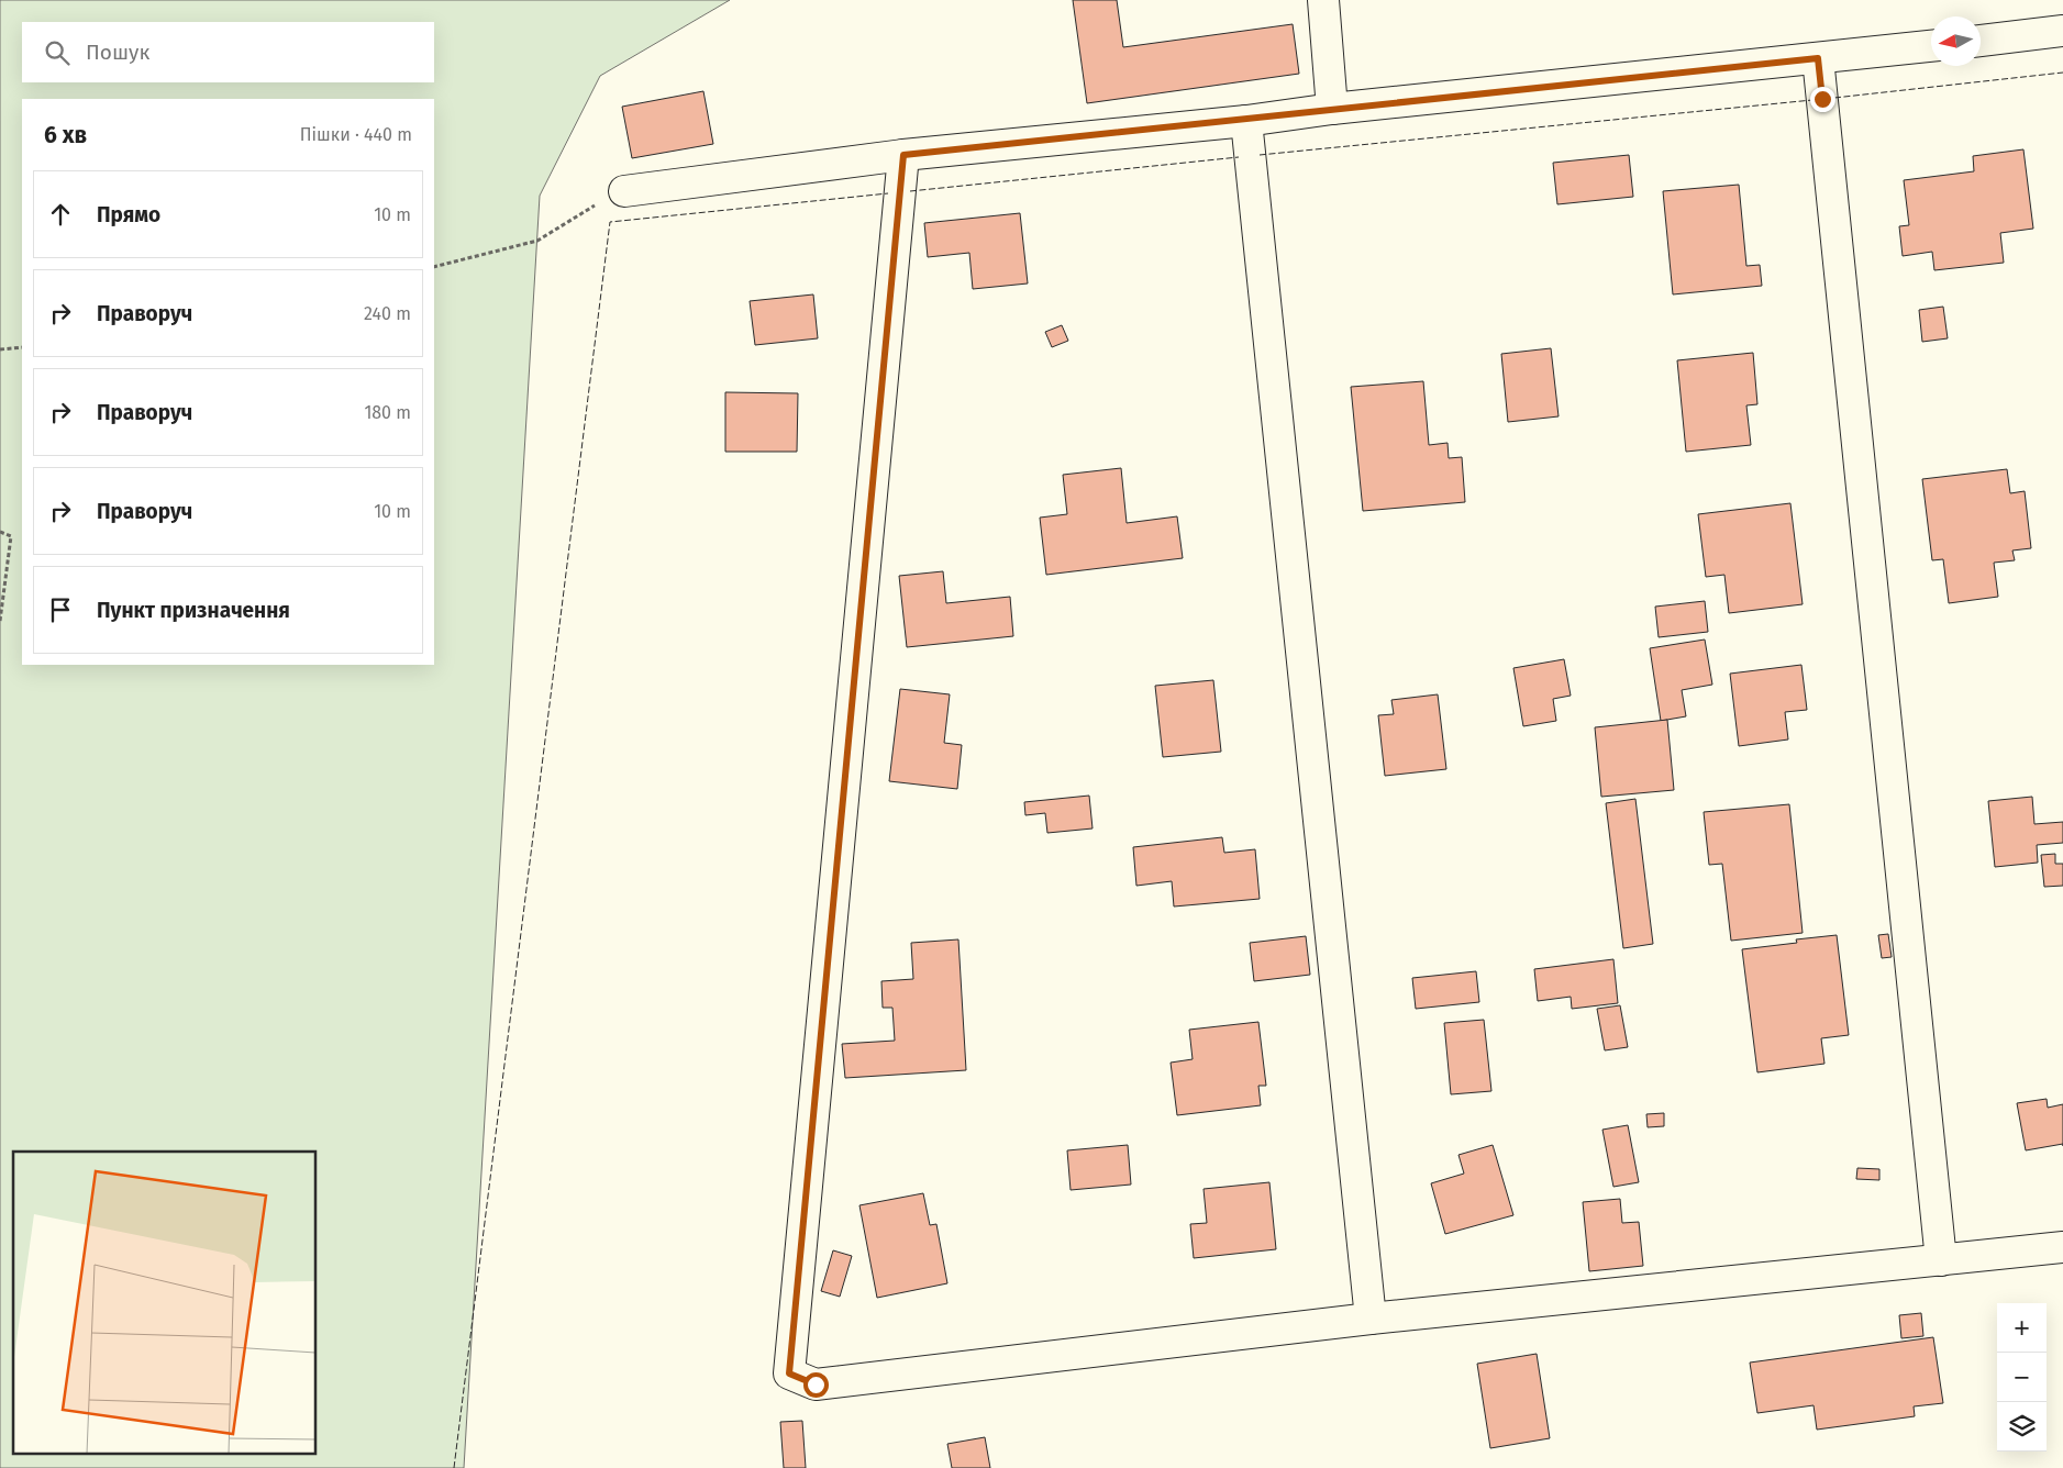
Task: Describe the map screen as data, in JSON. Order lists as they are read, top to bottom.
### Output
{
  "north": "left",
  "page": {
    "search": "Пошук",
    "heading": ["6 хв", "Пішки · 440 m"],
    "list": [
      ["Прямо", "10 m"],
      ["Праворуч", "240 m"],
      ["Праворуч", "180 m"],
      ["Праворуч", "10 m"],
      "Пункт призначення"
    ],
    "map_buttons": ["+", "−"]
  }
}
